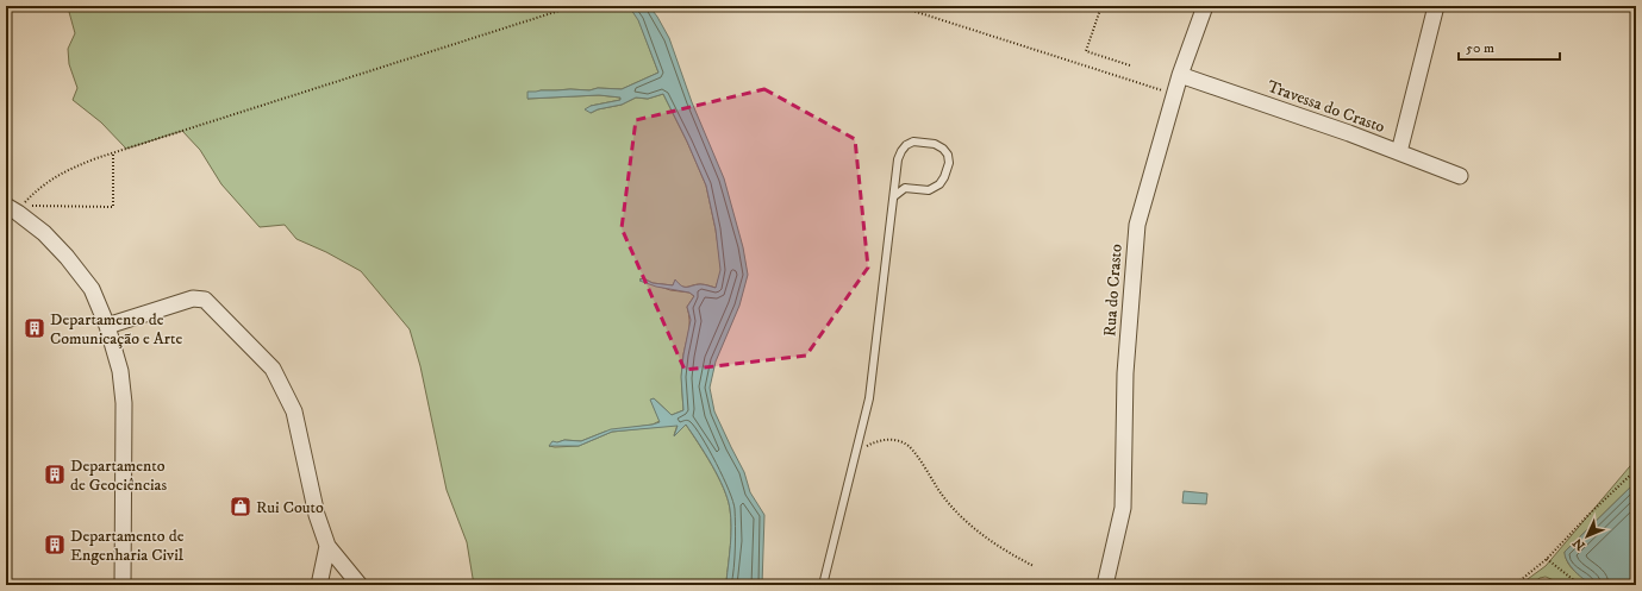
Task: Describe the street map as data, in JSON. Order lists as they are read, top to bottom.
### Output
{
  "streets": {
    "street": ["Travessa do Crasto", "Rua do Crasto"]
  },
  "crossings": [
    ["Travessa do Crasto", "Rua do Crasto"]
  ],
  "places": {
    "building": ["Departamento de Comunicação e Arte", "Departamento de Geociências", "Departamento de Engenharia Civil"],
    "shop": ["Rui Couto"]
  },
  "scale_bar": "50 m",
  "north": "bottom left"
}
